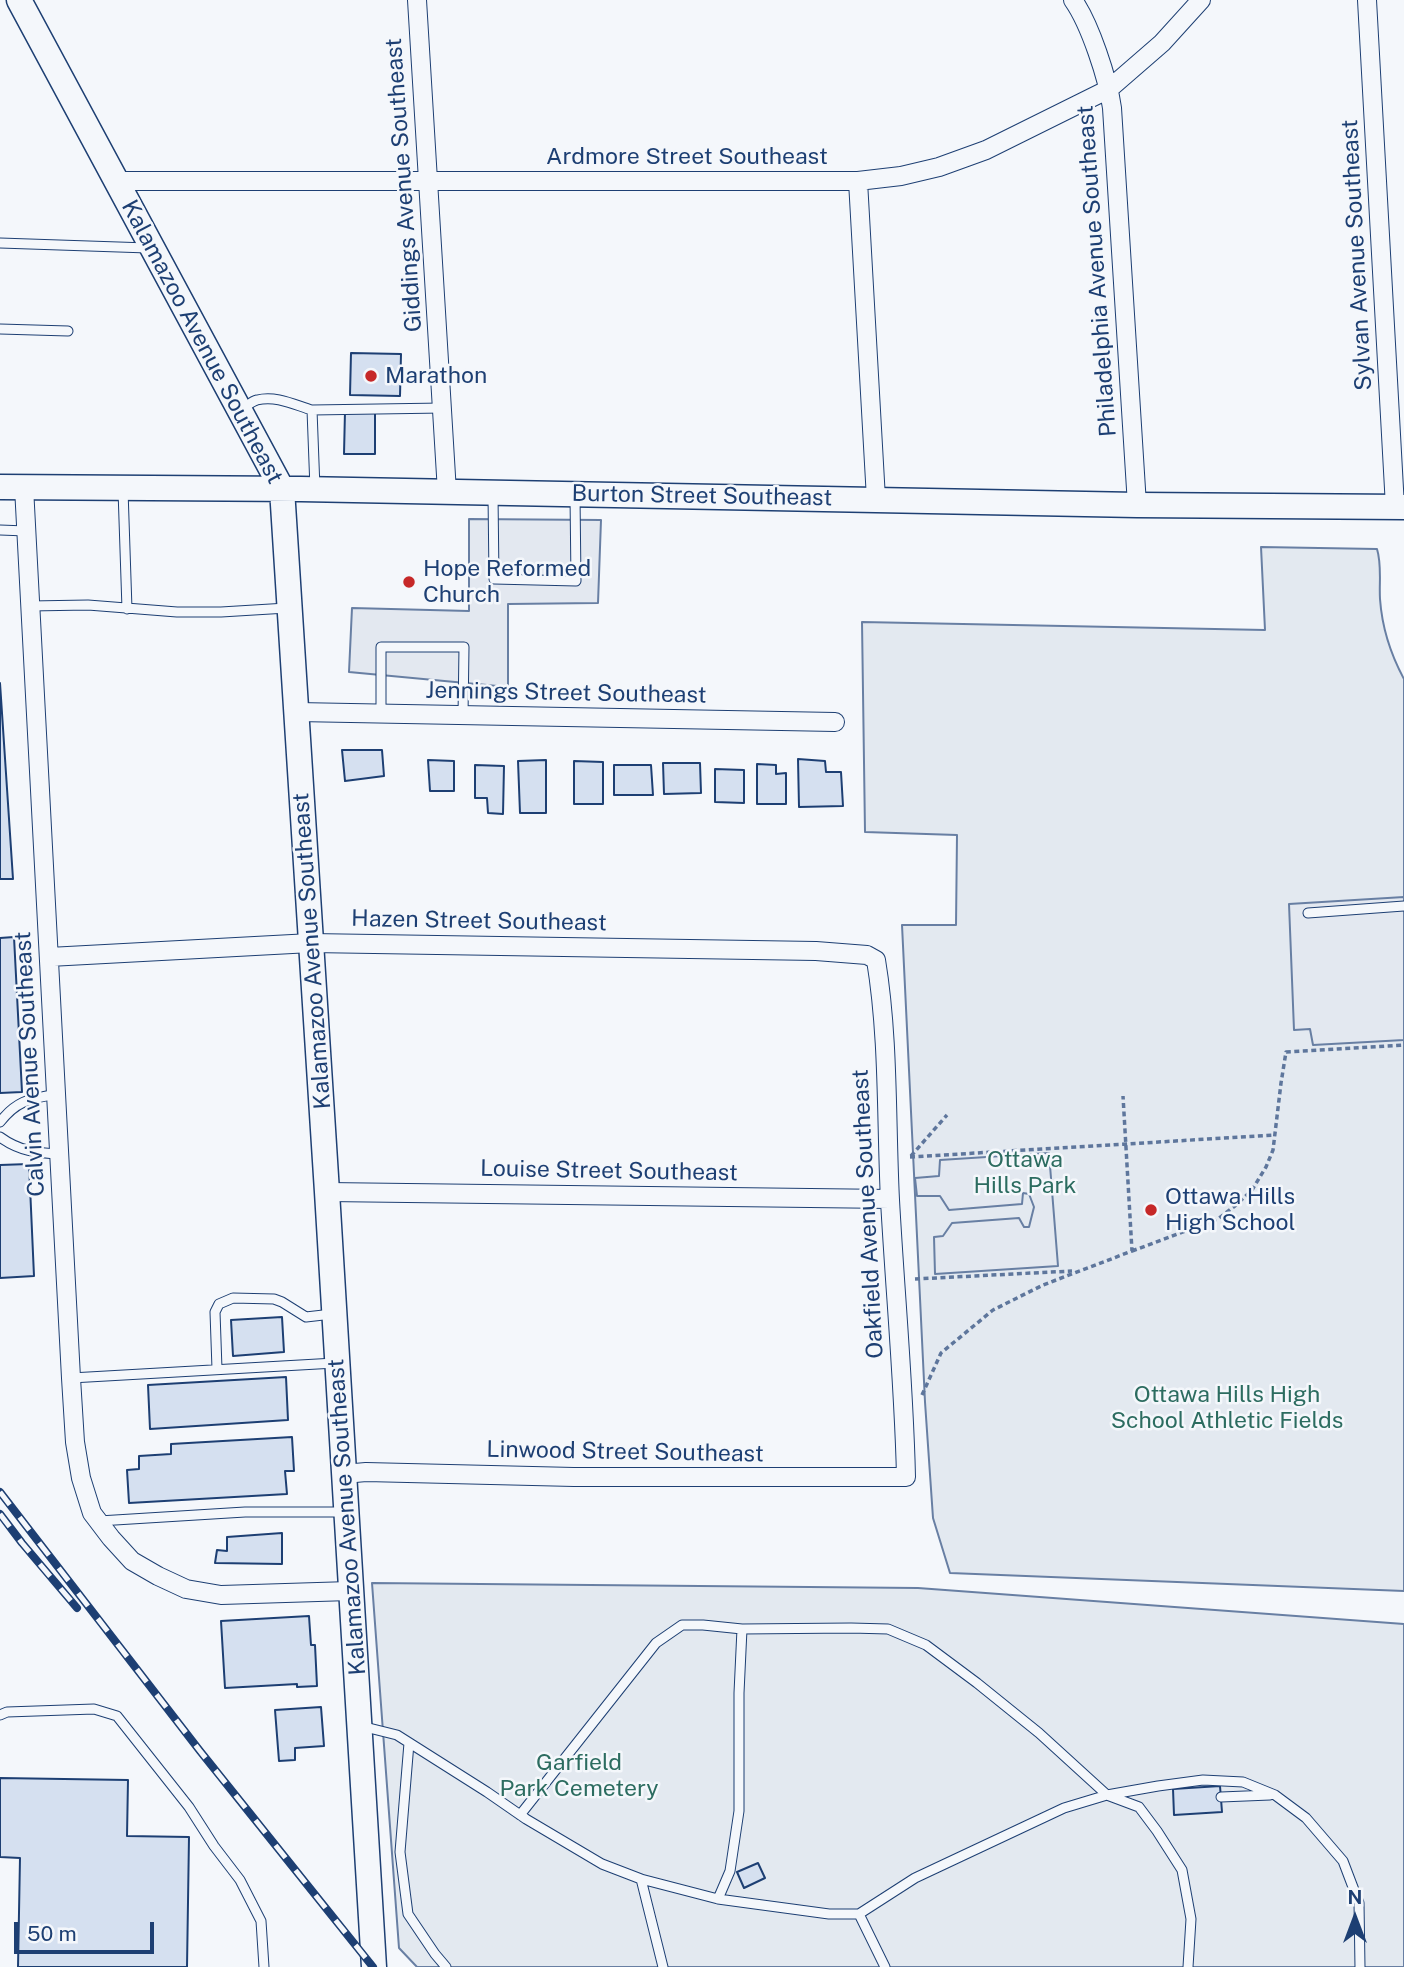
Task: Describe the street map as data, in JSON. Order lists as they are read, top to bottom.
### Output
{
  "streets": {
    "main road": ["Kalamazoo Avenue Southeast", "Burton Street Southeast"],
    "street": [
      "Ardmore Street Southeast",
      "Giddings Avenue Southeast",
      "Sylvan Avenue Southeast",
      "Philadelphia Avenue Southeast",
      "Jennings Street Southeast",
      "Hazen Street Southeast",
      "Calvin Avenue Southeast",
      "Louise Street Southeast",
      "Oakfield Avenue Southeast",
      "Linwood Street Southeast"
    ]
  },
  "crossings": [
    ["Ardmore Street Southeast", "Giddings Avenue Southeast"],
    ["Ardmore Street Southeast", "Philadelphia Avenue Southeast"],
    ["Ardmore Street Southeast", "Kalamazoo Avenue Southeast"],
    ["Giddings Avenue Southeast", "Burton Street Southeast"],
    ["Sylvan Avenue Southeast", "Burton Street Southeast"],
    ["Philadelphia Avenue Southeast", "Burton Street Southeast"],
    ["Kalamazoo Avenue Southeast", "Burton Street Southeast"],
    ["Kalamazoo Avenue Southeast", "Jennings Street Southeast"],
    ["Kalamazoo Avenue Southeast", "Hazen Street Southeast"],
    ["Kalamazoo Avenue Southeast", "Calvin Avenue Southeast"],
    ["Kalamazoo Avenue Southeast", "Louise Street Southeast"],
    ["Kalamazoo Avenue Southeast", "Linwood Street Southeast"],
    ["Burton Street Southeast", "Calvin Avenue Southeast"],
    ["Hazen Street Southeast", "Calvin Avenue Southeast"],
    ["Hazen Street Southeast", "Oakfield Avenue Southeast"],
    ["Louise Street Southeast", "Oakfield Avenue Southeast"],
    ["Oakfield Avenue Southeast", "Linwood Street Southeast"]
  ],
  "parks": ["Ottawa Hills Park", "Ottawa Hills High School Athletic Fields", "Garfield Park Cemetery"],
  "places": ["Marathon", "Hope Reformed Church", "Ottawa Hills High School"],
  "scale_bar": "50 m",
  "north": "top"
}
